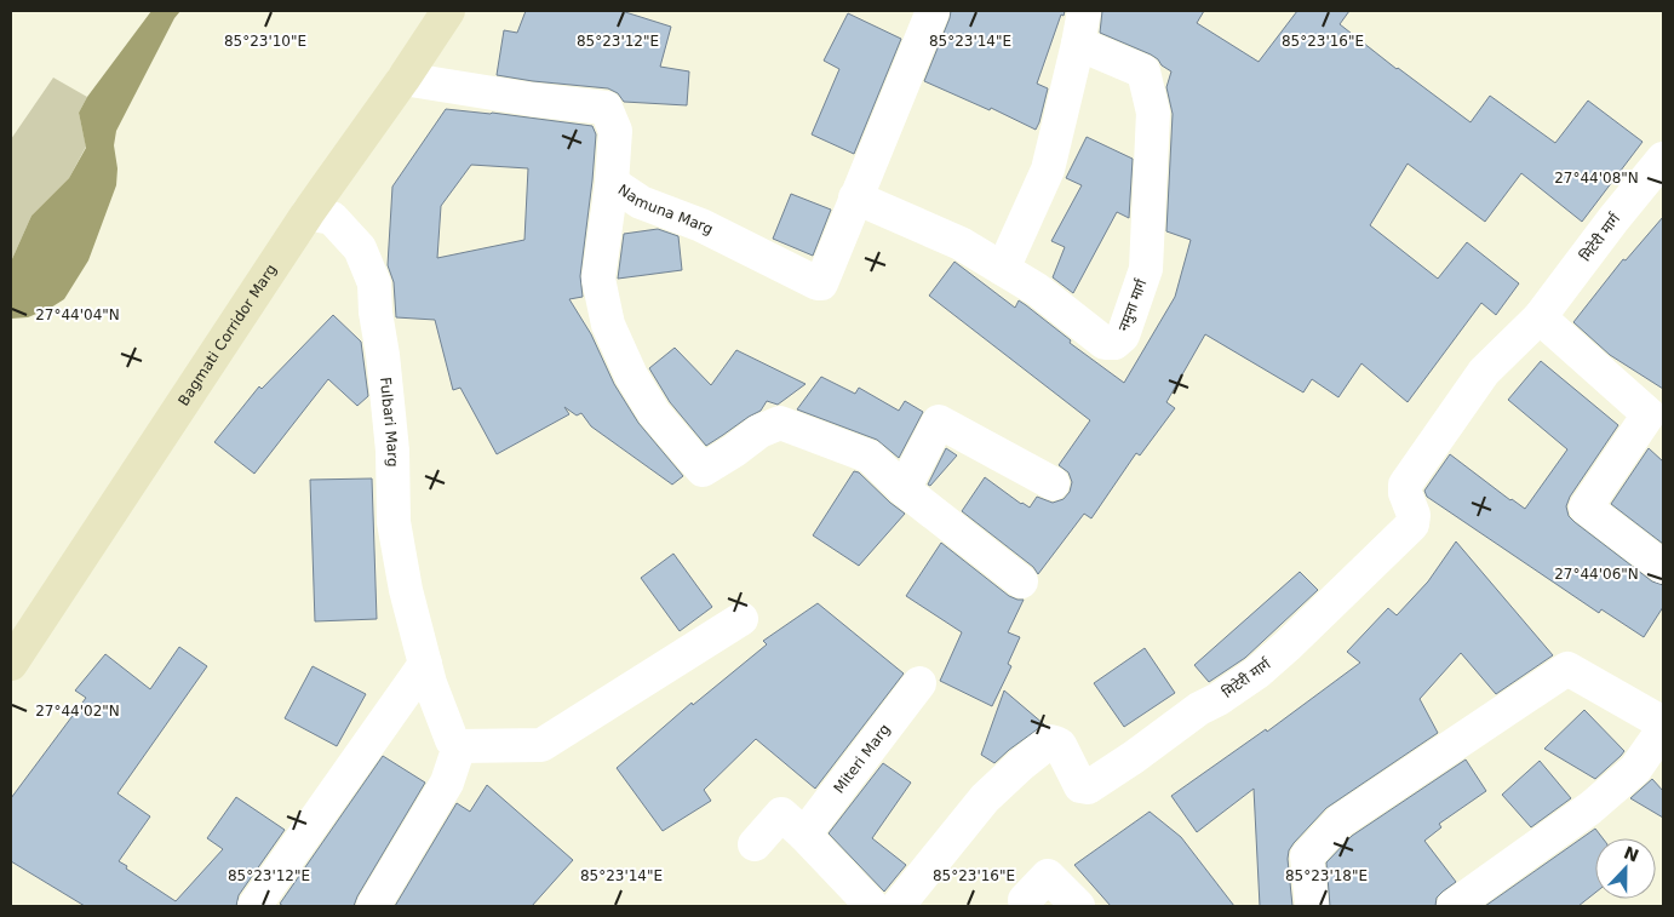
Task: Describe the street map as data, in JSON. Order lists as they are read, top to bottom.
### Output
{
  "streets": {
    "street": [
      "Namuna Marg",
      "मिटेरी मार्ग",
      "नमुना मार्ग",
      "Bagmati Corridor Marg",
      "Fulbari Marg",
      "Miteri Marg"
    ]
  },
  "crossings": [
    ["Namuna Marg", "नमुना मार्ग"],
    ["Bagmati Corridor Marg", "Fulbari Marg"]
  ],
  "north": "top",
  "coordinates": [
    "85°23'12\"E",
    "85°23'14\"E",
    "85°23'16\"E",
    "85°23'10\"E",
    "27°44'08\"N",
    "27°44'04\"N",
    "27°44'06\"N",
    "27°44'02\"N",
    "85°23'18\"E"
  ]
}
